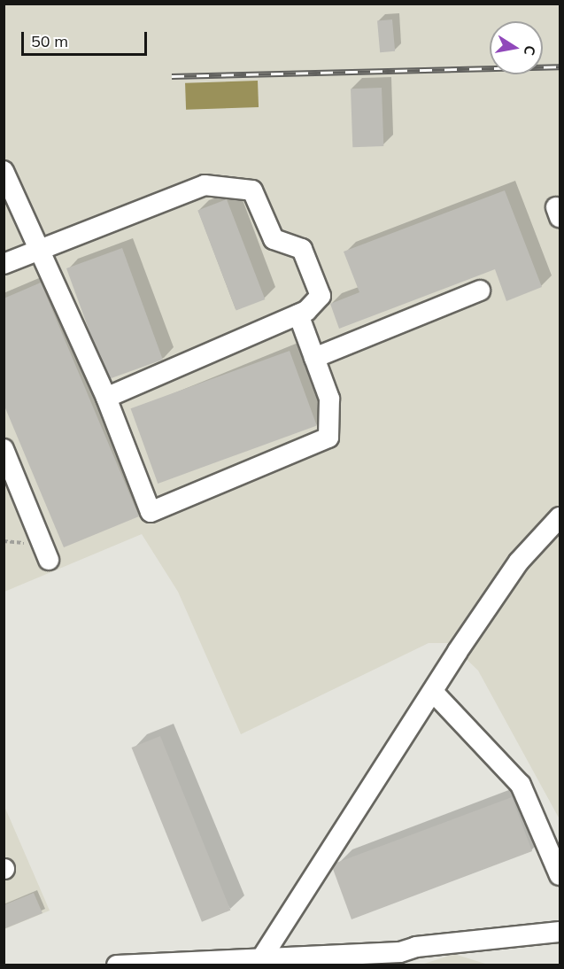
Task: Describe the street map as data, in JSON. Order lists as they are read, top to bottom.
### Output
{
  "scale_bar": "50 m",
  "north": "right"
}
